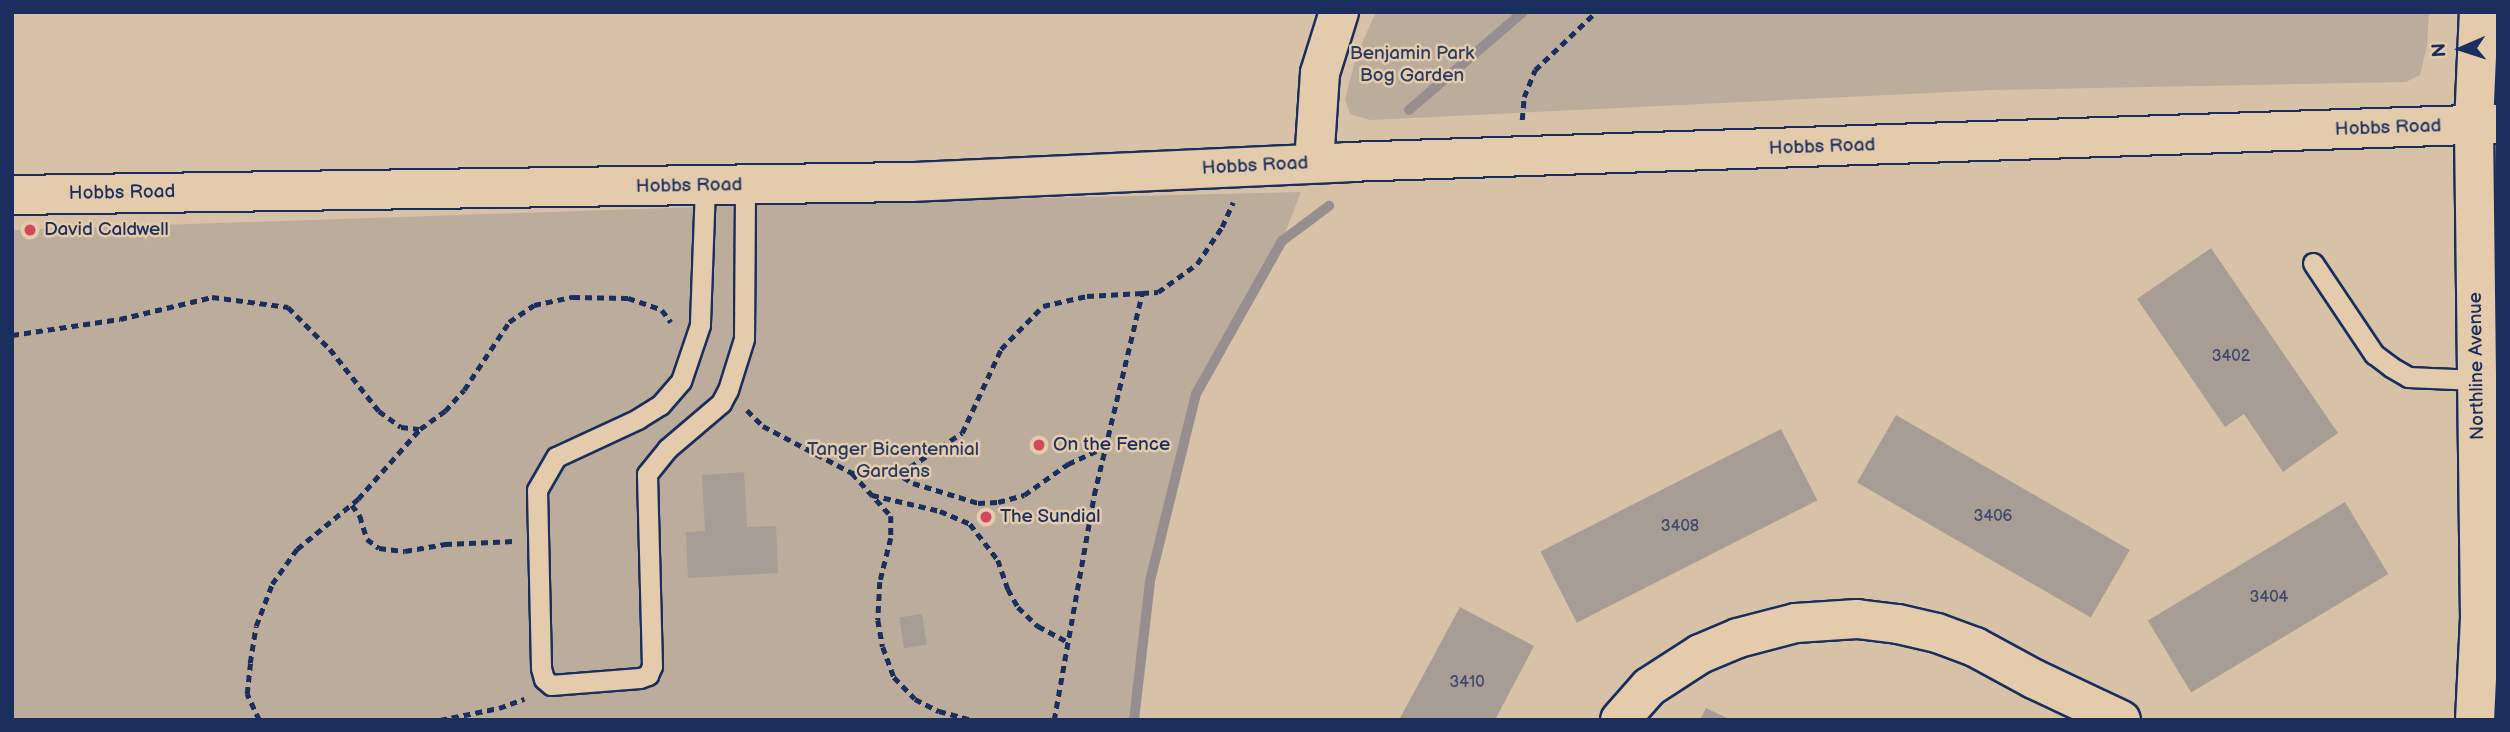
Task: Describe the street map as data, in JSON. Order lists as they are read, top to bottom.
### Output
{
  "streets": {
    "street": ["Hobbs Road", "Northline Avenue"]
  },
  "crossings": [
    ["Hobbs Road", "Northline Avenue"]
  ],
  "parks": ["Benjamin Park Bog Garden", "Tanger Bicentennial Gardens"],
  "places": ["David Caldwell", "On the Fence", "The Sundial"],
  "house_numbers": [
    "3402",
    "3406",
    "3408",
    "3404",
    "3410"
  ],
  "north": "left"
}
